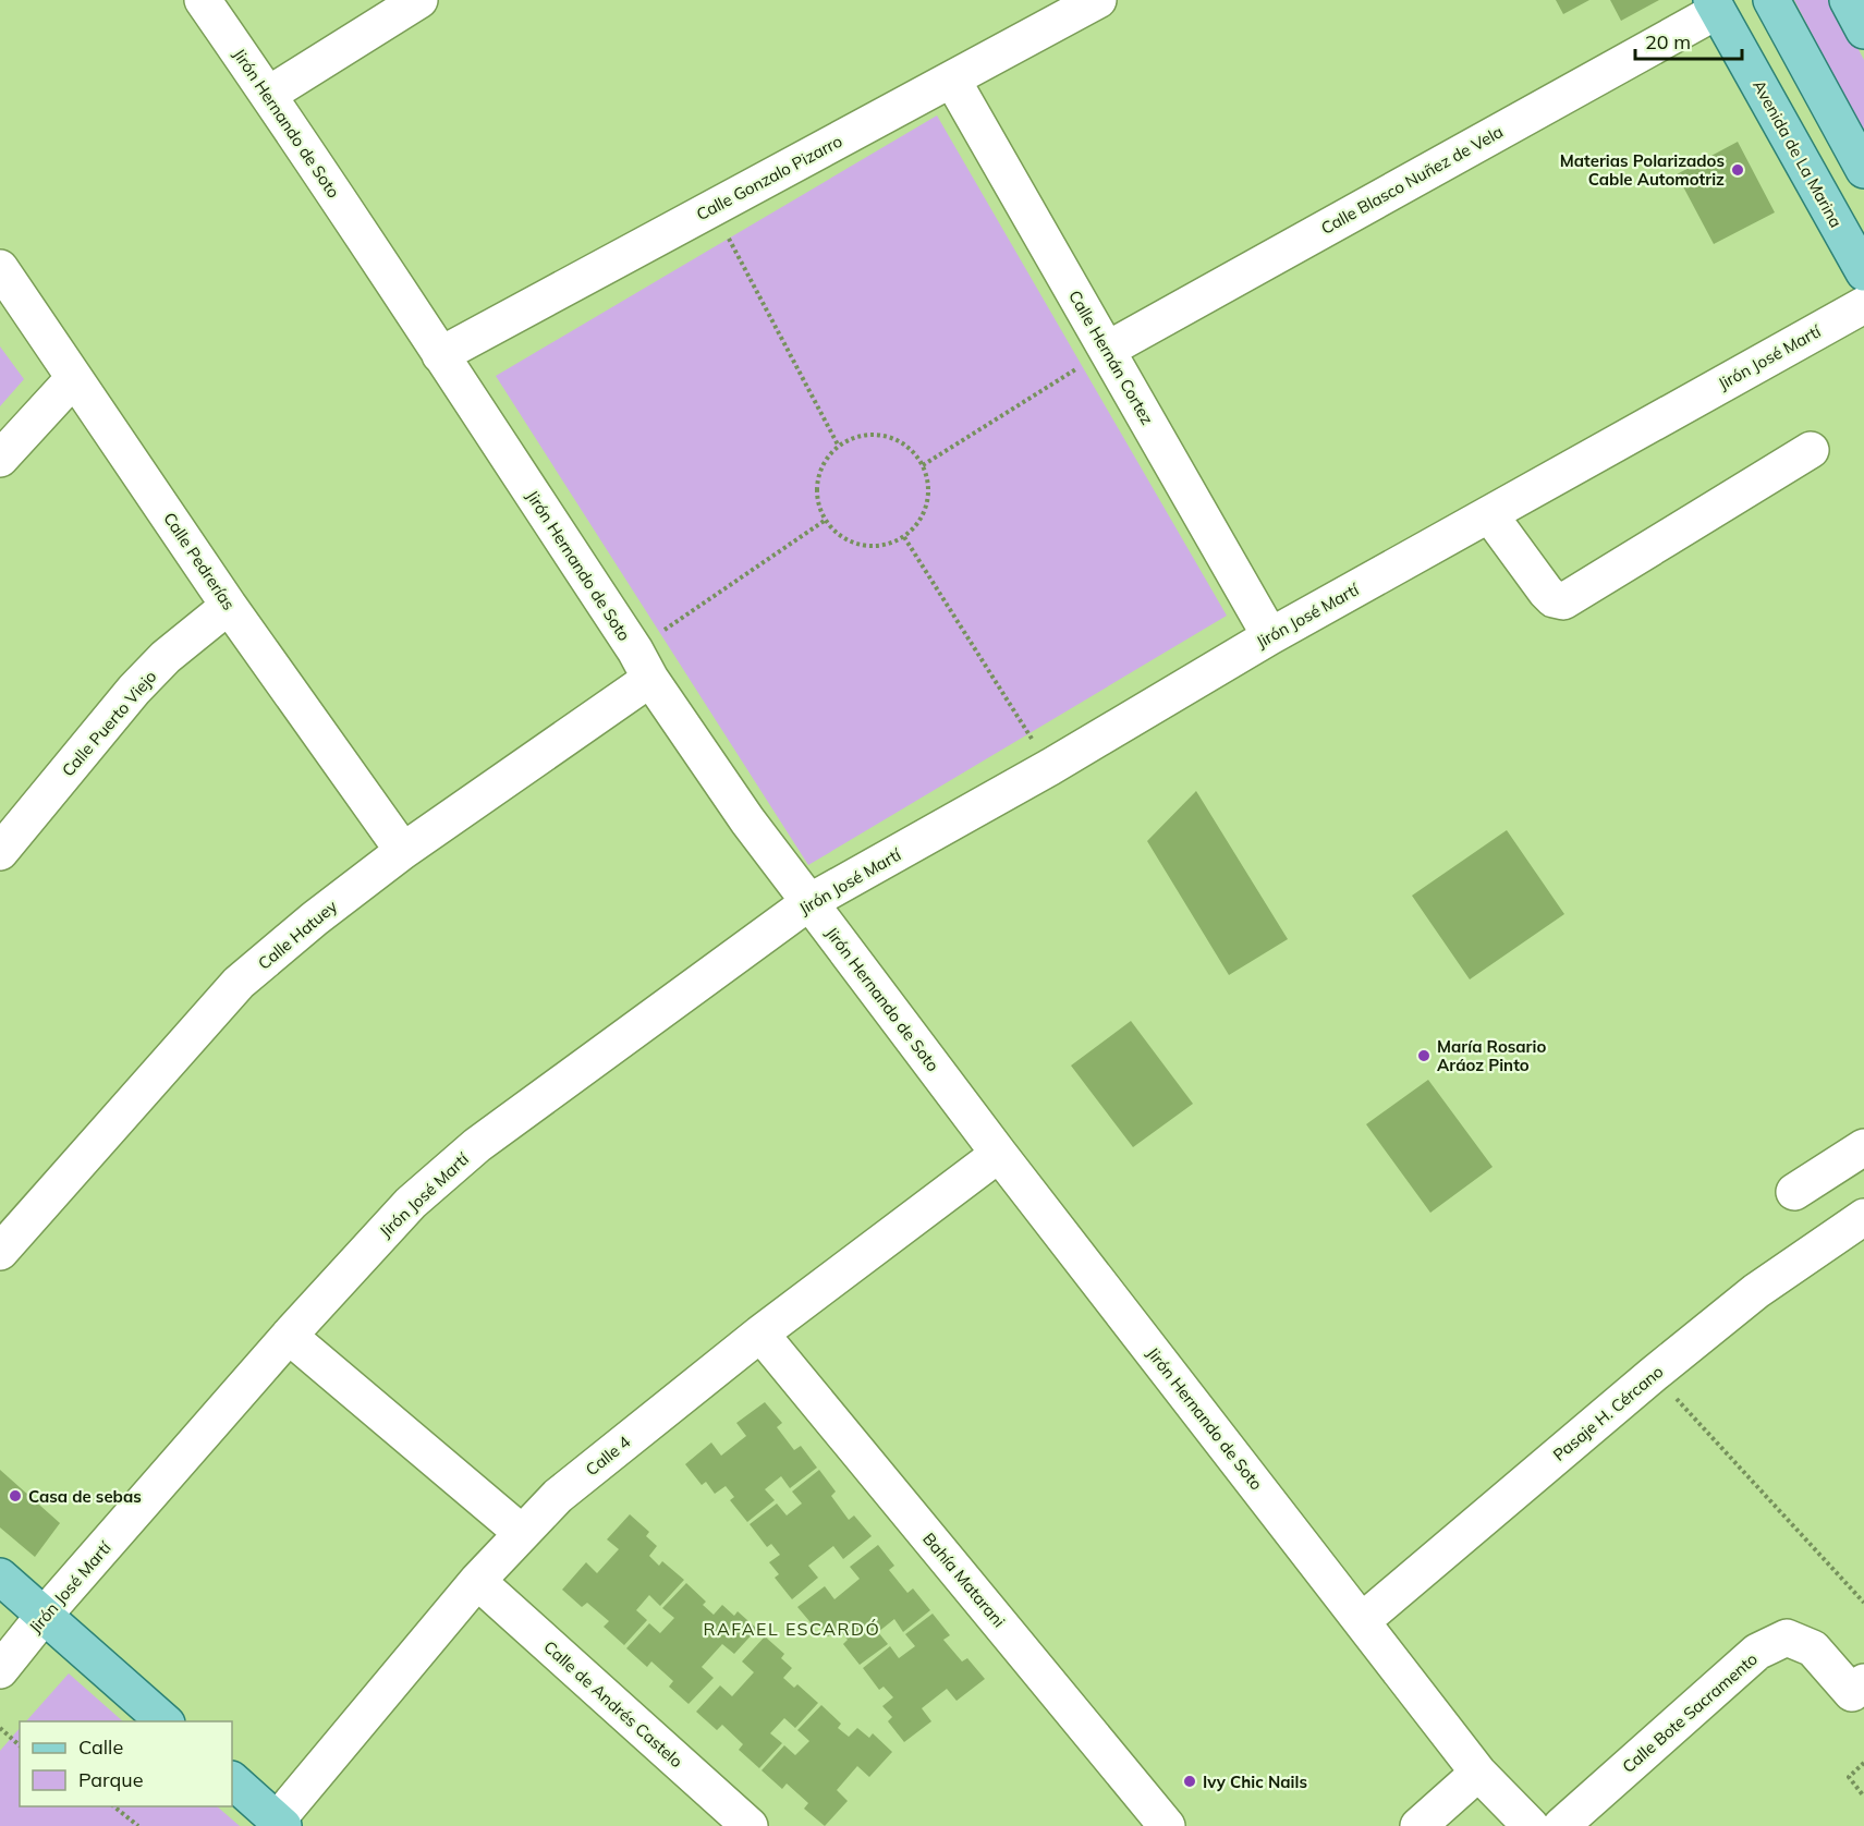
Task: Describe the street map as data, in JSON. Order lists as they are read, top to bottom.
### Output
{
  "streets": {
    "main road": ["Avenida de La Marina"],
    "street": [
      "Jirón Hernando de Soto",
      "Calle Gonzalo Pizarro",
      "Calle Blasco Nuñez de Vela",
      "Calle Hernán Cortez",
      "Jirón José Martí",
      "Calle Pedrerías",
      "Calle Puerto Viejo",
      "Calle Hatuey",
      "Pasaje H. Cércano",
      "Calle 4",
      "Bahía Matarani",
      "Calle de Andrés Castelo",
      "Calle Bote Sacramento"
    ]
  },
  "crossings": [
    ["Jirón Hernando de Soto", "Calle Gonzalo Pizarro"],
    ["Jirón Hernando de Soto", "Jirón José Martí"],
    ["Jirón Hernando de Soto", "Calle Hatuey"],
    ["Jirón Hernando de Soto", "Pasaje H. Cércano"],
    ["Jirón Hernando de Soto", "Calle 4"],
    ["Avenida de La Marina", "Calle Blasco Nuñez de Vela"],
    ["Calle Gonzalo Pizarro", "Calle Hernán Cortez"],
    ["Calle Blasco Nuñez de Vela", "Calle Hernán Cortez"],
    ["Calle Hernán Cortez", "Jirón José Martí"],
    ["Calle Pedrerías", "Calle Puerto Viejo"],
    ["Calle Pedrerías", "Calle Hatuey"],
    ["Calle 4", "Bahía Matarani"],
    ["Calle 4", "Calle de Andrés Castelo"]
  ],
  "districts": ["RAFAEL ESCARDÓ"],
  "places": [
    "Materias Polarizados Cable Automotriz",
    "María Rosario Aráoz Pinto",
    "Casa de sebas",
    "Ivy Chic Nails"
  ],
  "legend": ["Calle", "Parque"],
  "scale_bar": "20 m"
}
